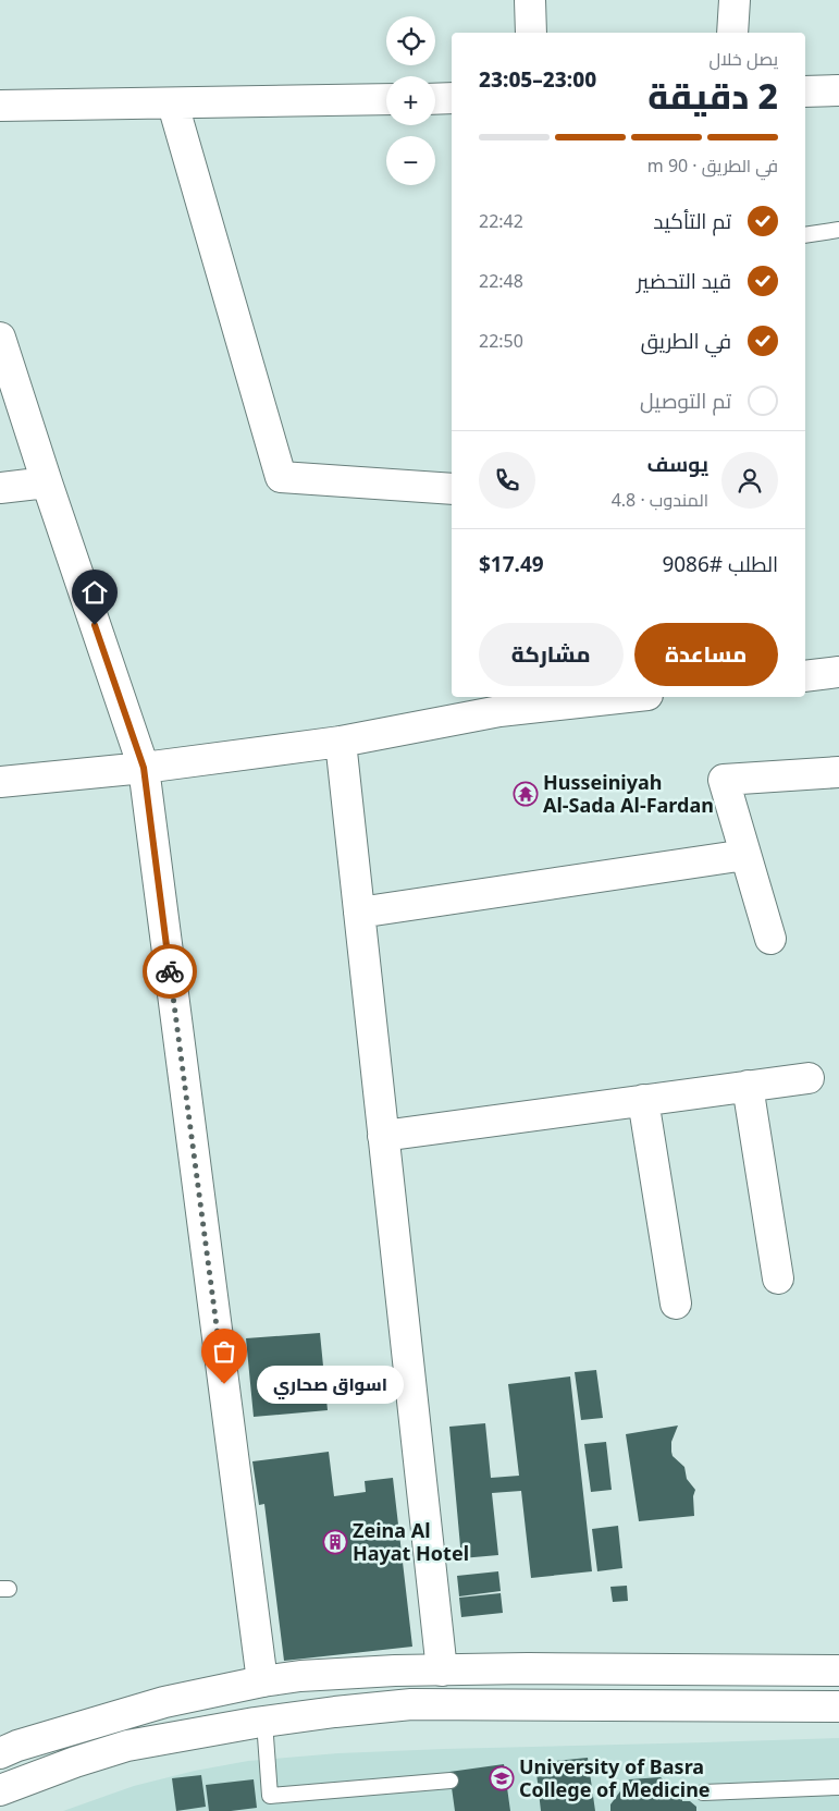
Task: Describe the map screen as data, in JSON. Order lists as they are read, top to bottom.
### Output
{
  "places": {
    "temple": ["Husseiniyah Al-Sada Al-Fardan"],
    "other": ["اسواق صحاري"],
    "building": ["Zeina Al Hayat Hotel"],
    "school or university": ["University of Basra College of Medicine"]
  },
  "page": {
    "map_buttons": ["+", "−"],
    "heading": ["2 دقيقة", "يصل خلال", "23:00–23:05"],
    "panel": [
      "يوسف",
      "المندوب · 4.8",
      "الطلب #9086",
      "$17.49"
    ],
    "bar": "في الطريق · 90 m",
    "list": [
      ["تم التأكيد", "22:42"],
      ["قيد التحضير", "22:48"],
      ["في الطريق", "22:50"],
      "تم التوصيل"
    ],
    "buttons": ["مساعدة", "مشاركة"],
    "bubble": "اسواق صحاري"
  }
}
